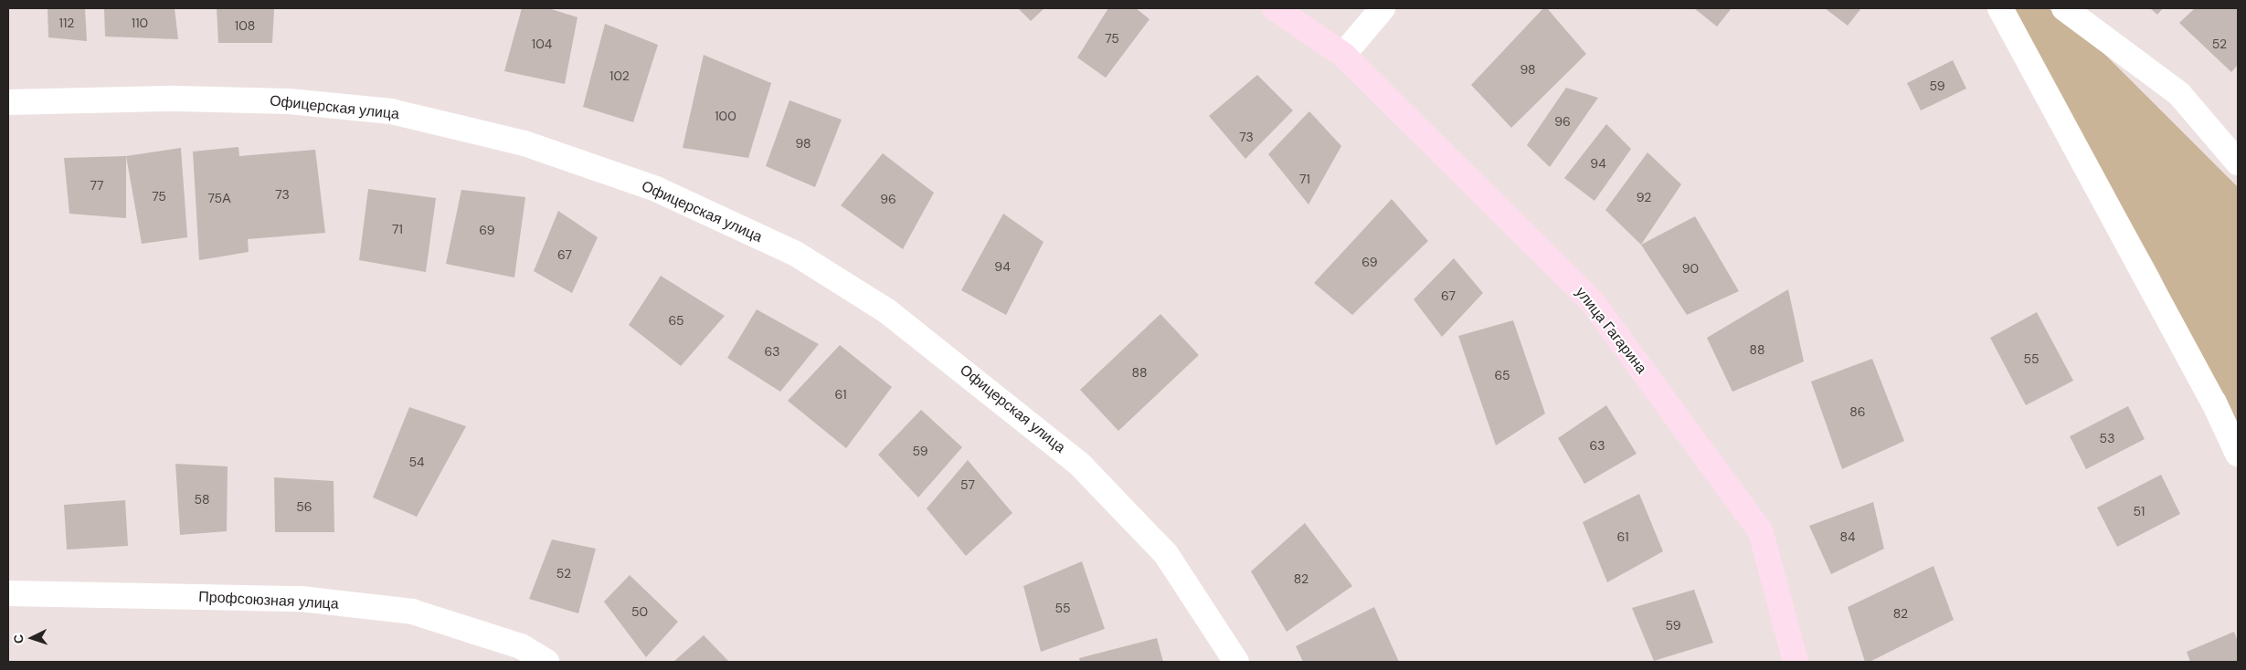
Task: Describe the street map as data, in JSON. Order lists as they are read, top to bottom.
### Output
{
  "streets": {
    "main road": ["улица Гагарина"],
    "street": ["Офицерская улица", "Профсоюзная улица"]
  },
  "house_numbers": [
    "112",
    "110",
    "108",
    "75",
    "104",
    "52",
    "98",
    "102",
    "59",
    "100",
    "96",
    "73",
    "98",
    "94",
    "71",
    "77",
    "73",
    "75",
    "92",
    "75А",
    "96",
    "71",
    "69",
    "67",
    "69",
    "94",
    "90",
    "67",
    "65",
    "88",
    "63",
    "55",
    "88",
    "65",
    "61",
    "86",
    "53",
    "63",
    "59",
    "54",
    "57",
    "58",
    "56",
    "51",
    "61",
    "84",
    "52",
    "82",
    "55",
    "50",
    "82",
    "59"
  ],
  "north": "left"
}
